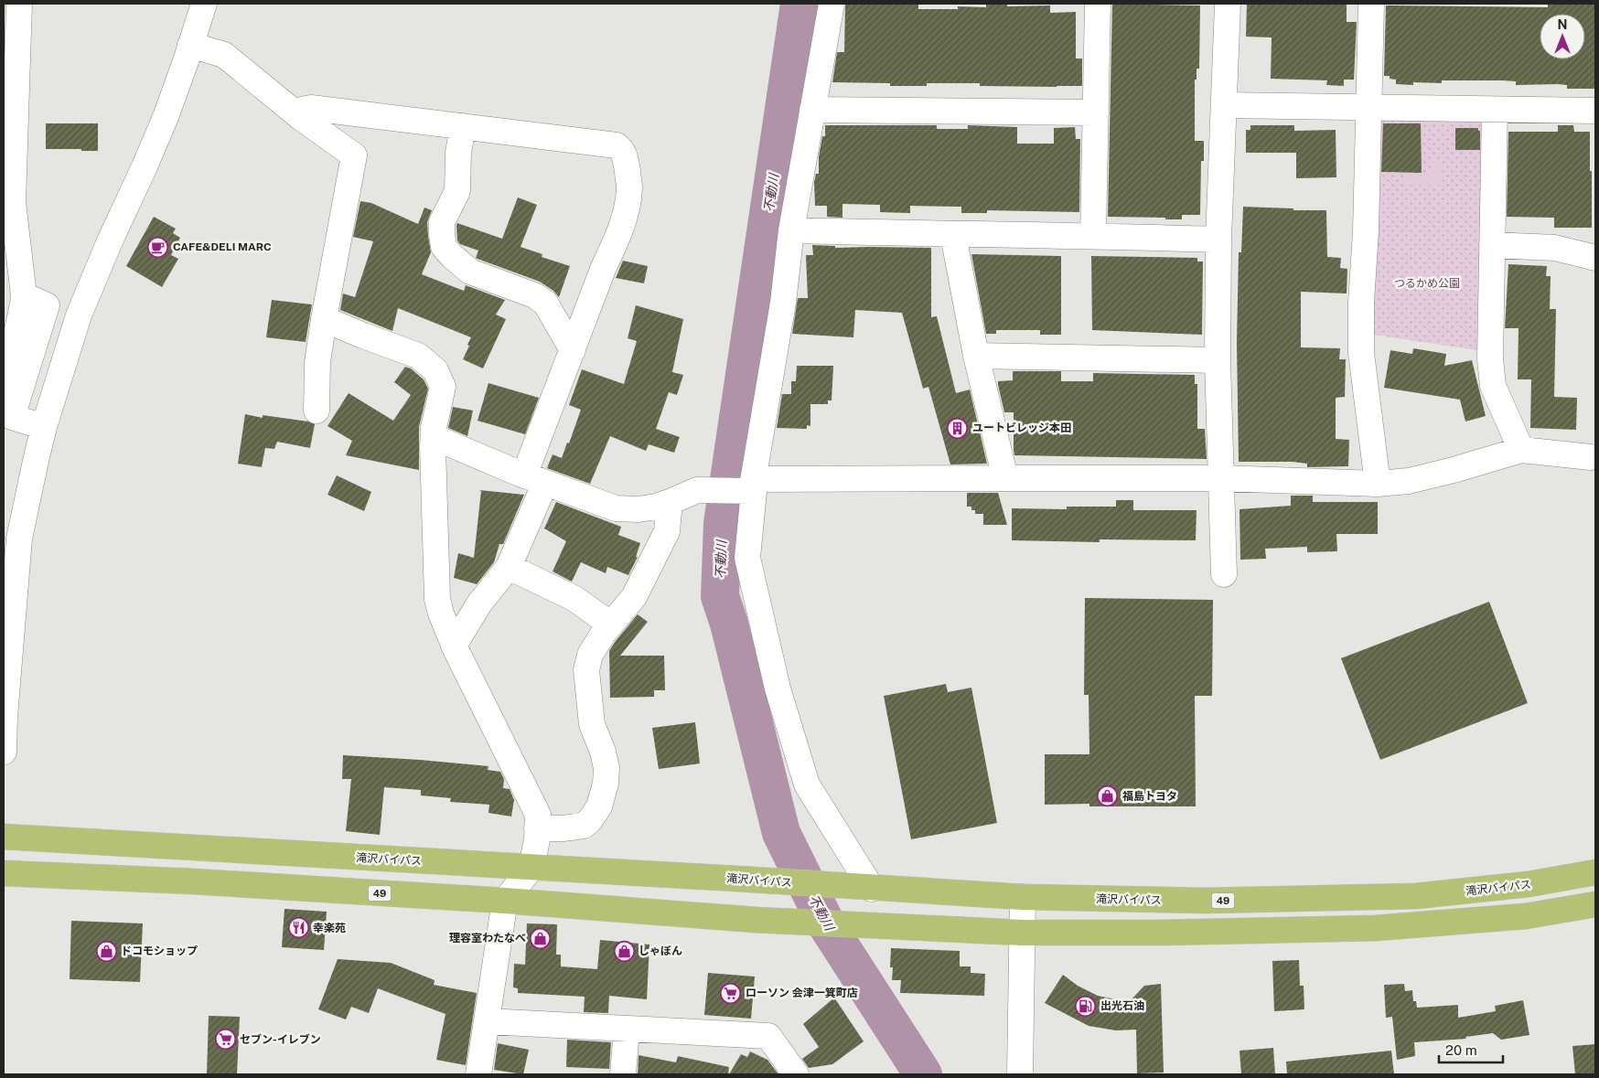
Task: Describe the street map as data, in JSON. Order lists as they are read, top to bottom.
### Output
{
  "streets": {
    "highway": ["滝沢バイパス", "49"]
  },
  "water": ["不動川"],
  "parks": ["つるかめ公園"],
  "places": {
    "cafe": ["CAFE&DELI MARC"],
    "building": ["ユートビレッジ本田"],
    "shop": [
      "福島トヨタ",
      "理容室わたなべ",
      "ドコモショップ",
      "しゃぼん"
    ],
    "restaurant": ["幸楽苑"],
    "supermarket": ["ローソン 会津一箕町店", "セブン-イレブン"],
    "fuel station": ["出光石油"]
  },
  "scale_bar": "20 m",
  "north": "top"
}
